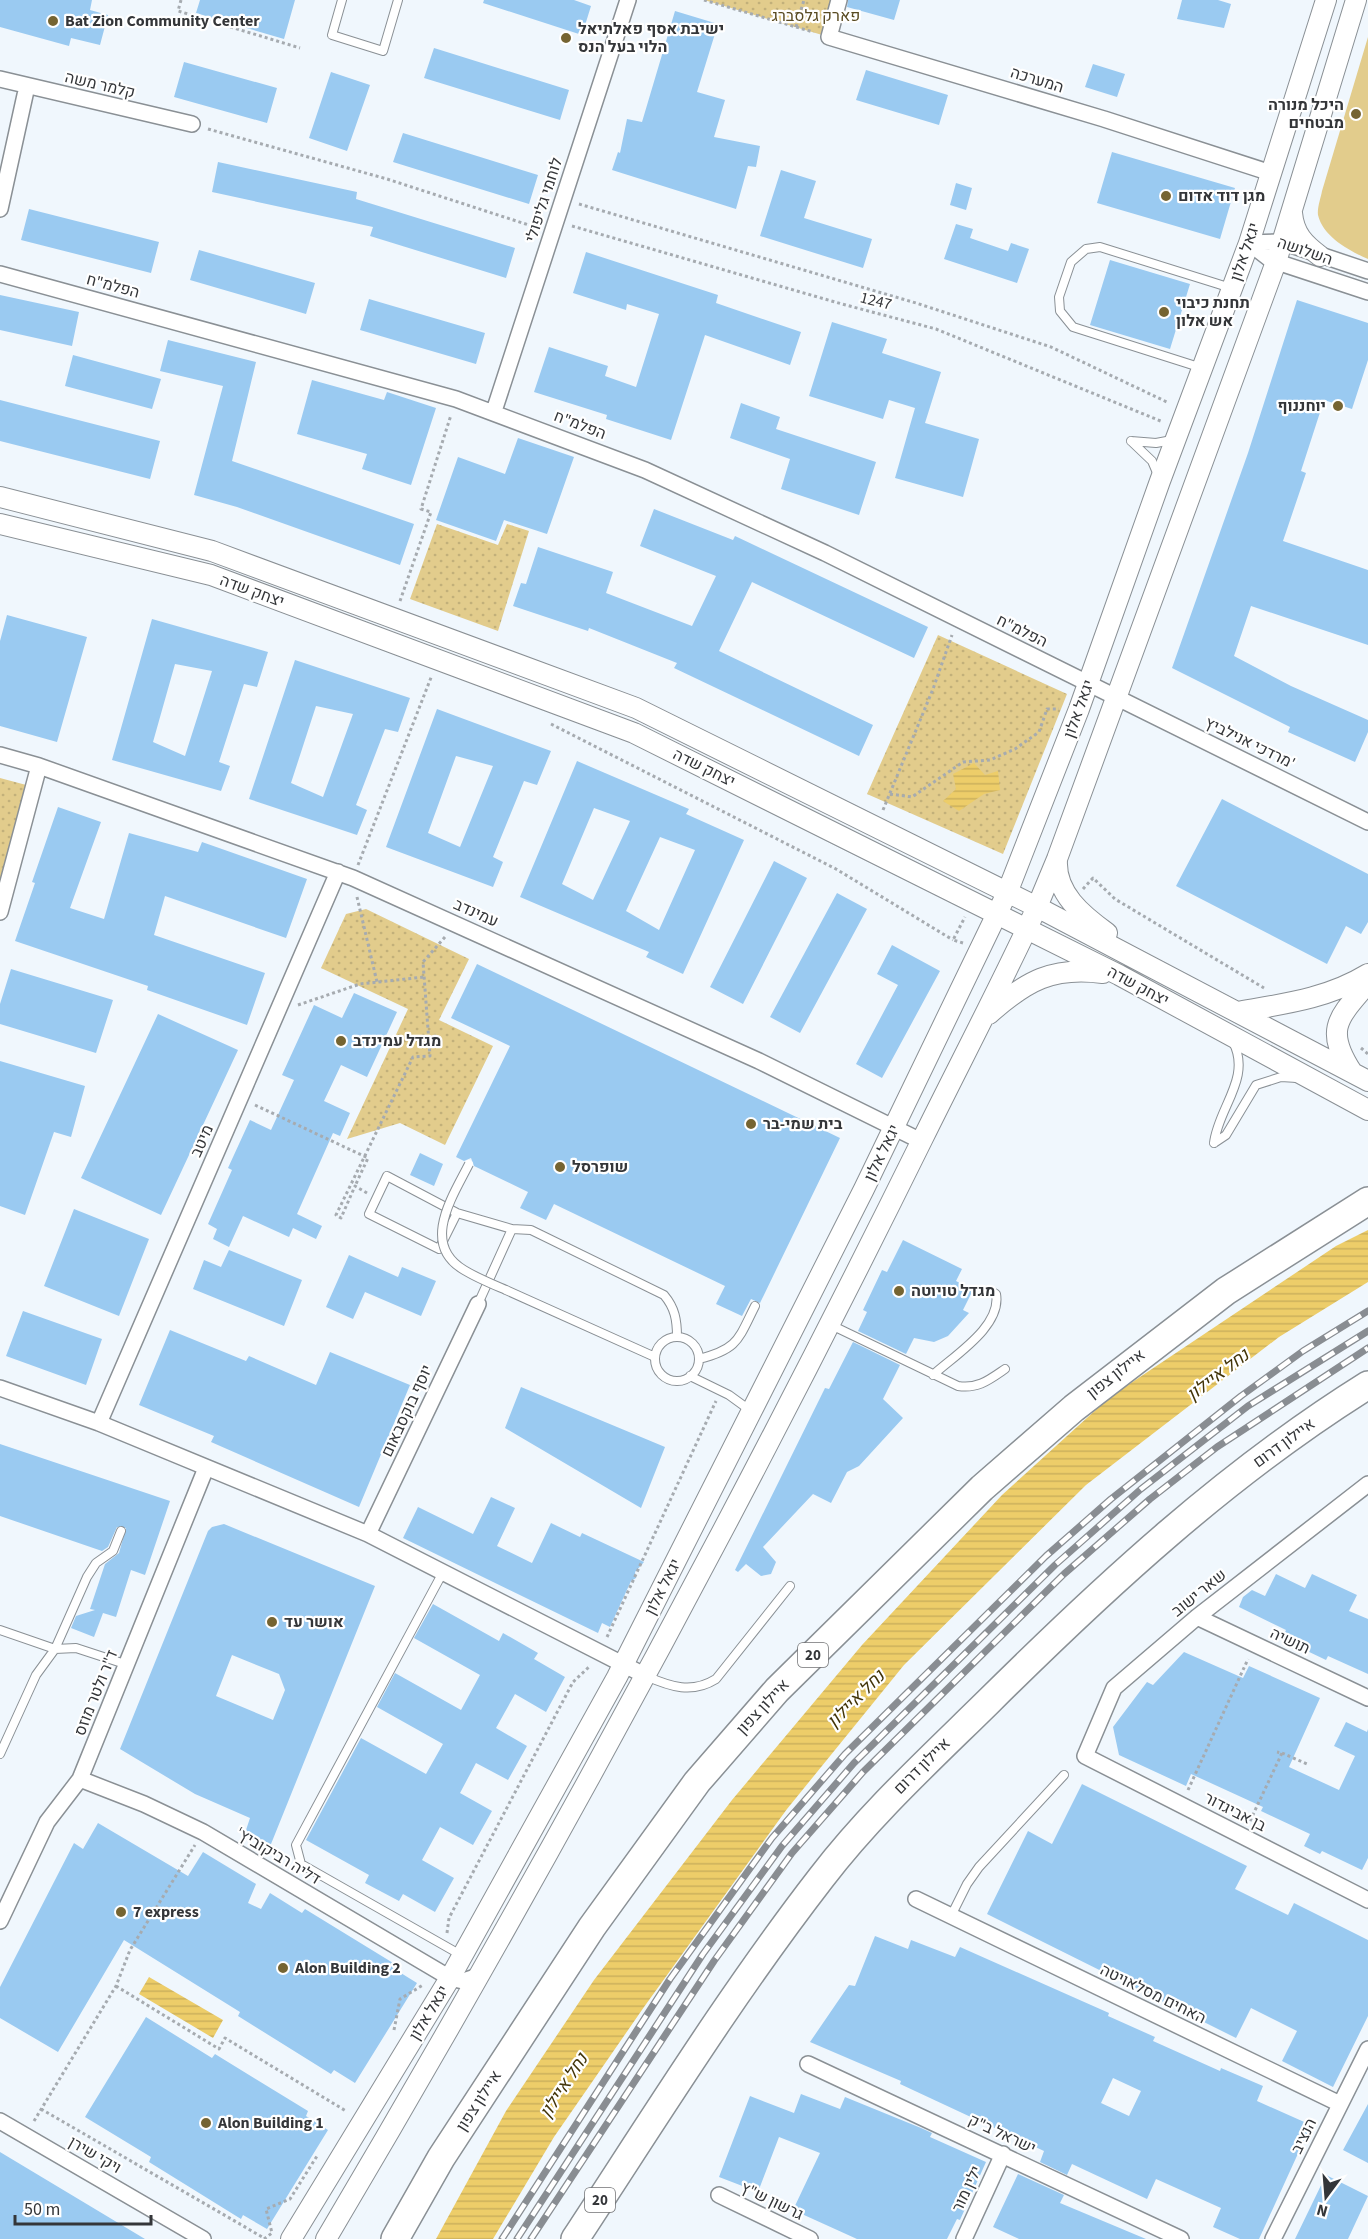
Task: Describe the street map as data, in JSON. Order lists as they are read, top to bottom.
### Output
{
  "streets": {
    "highway": ["איילון צפון", "איילון דרום", "20"],
    "street": [
      "המערכה",
      "קלמר משה",
      "לוחמי גליפולי",
      "השלושה",
      "יגאל אלון",
      "הפלמ\"ח",
      "יצחק שדה",
      "מרדכי אנילביץ'",
      "עמינדב",
      "מיטב",
      "יוסף בוקסבאום",
      "שאר ישוב",
      "תושיה",
      "ד\"ר ולטר מוזס",
      "בן אביגדור",
      "'דליה רביקוביץ",
      "האחים מסלאויטה",
      "ישראל ב\"ק",
      "הנציב",
      "ויקי שירן",
      "ילין מור",
      "גרשון ש\"ץ"
    ],
    "path": ["1247"]
  },
  "crossings": [
    ["המערכה", "יגאל אלון"],
    ["קלמר משה", "1247"],
    ["לוחמי גליפולי", "הפלמ\"ח"],
    ["לוחמי גליפולי", "1247"],
    ["השלושה", "יגאל אלון"],
    ["יגאל אלון", "הפלמ\"ח"],
    ["יגאל אלון", "1247"],
    ["יגאל אלון", "יצחק שדה"],
    ["יגאל אלון", "מרדכי אנילביץ'"],
    ["יגאל אלון", "עמינדב"],
    ["יגאל אלון", "'דליה רביקוביץ"],
    ["הפלמ\"ח", "מרדכי אנילביץ'"],
    ["עמינדב", "מיטב"],
    ["שאר ישוב", "תושיה"],
    ["שאר ישוב", "בן אביגדור"],
    ["ד\"ר ולטר מוזס", "'דליה רביקוביץ"],
    ["האחים מסלאויטה", "הנציב"],
    ["ישראל ב\"ק", "ילין מור"]
  ],
  "water": ["נחל איילון"],
  "parks": ["פארק גלסברג"],
  "places": [
    "Bat Zion Community Center",
    "ישיבת אסף פאלתיאל הלוי בעל הנס",
    "היכל מנורה מבטחים",
    "מגן דוד אדום",
    "תחנת כיבוי אש אלון",
    "יוחננוף",
    "מגדל עמינדב",
    "בית שמי-בר",
    "שופרסל",
    "מגדל טויוטה",
    "אושר עד",
    "7 express",
    "Alon Building 2",
    "Alon Building 1"
  ],
  "scale_bar": "50 m",
  "north": "bottom"
}
